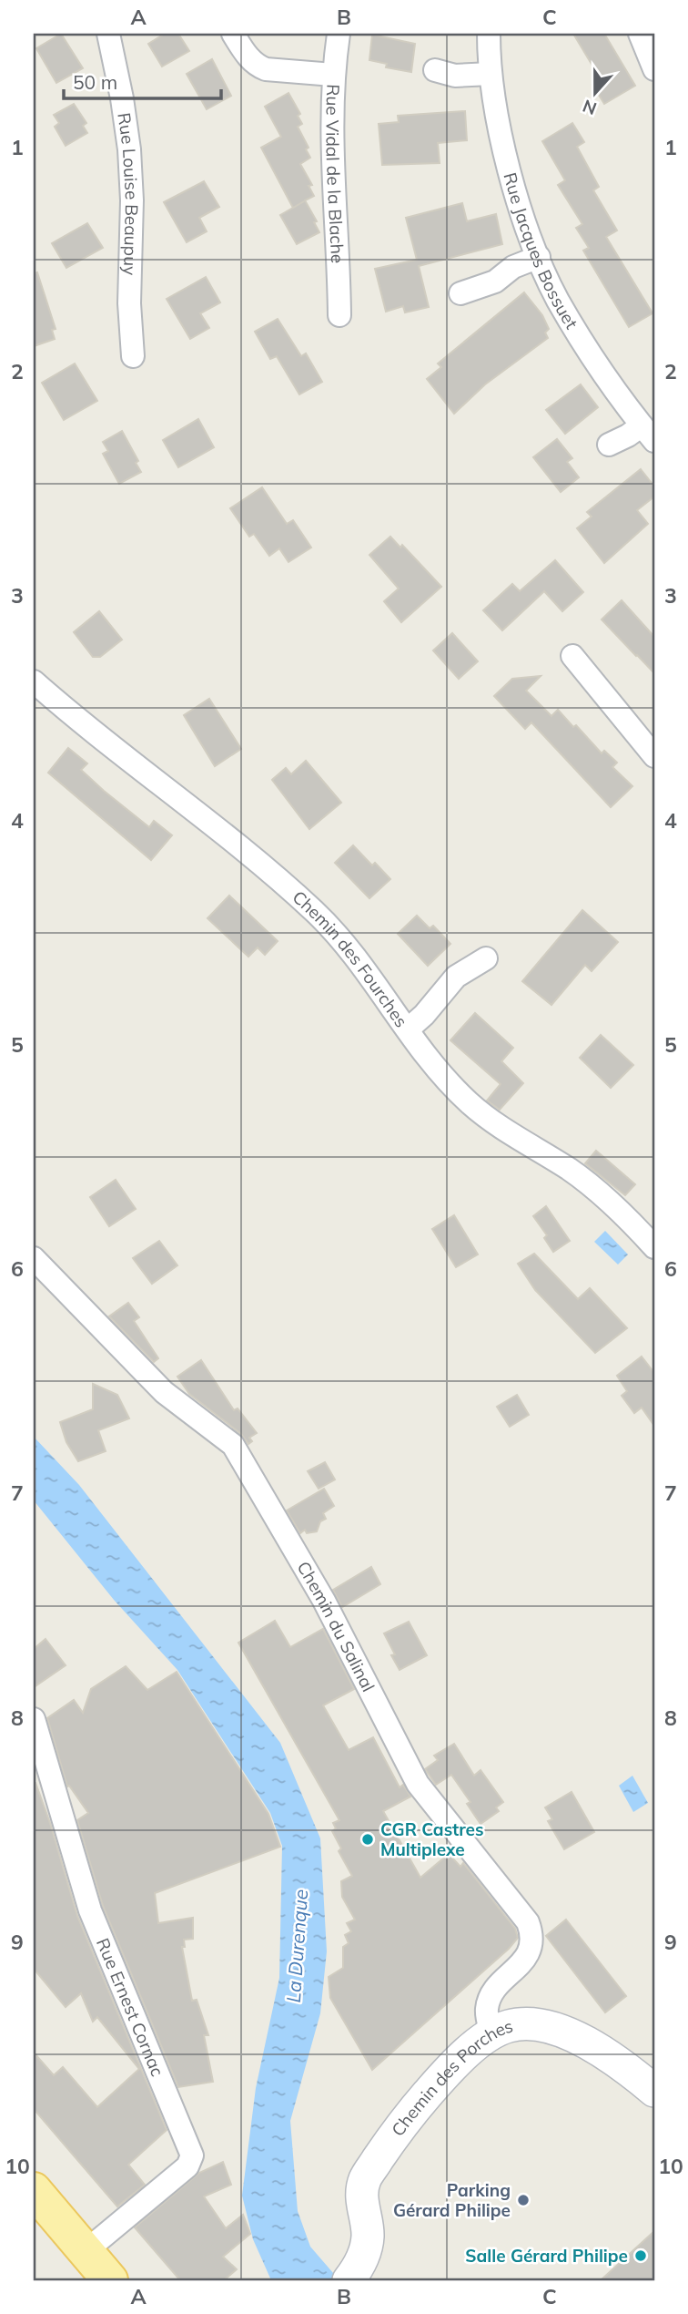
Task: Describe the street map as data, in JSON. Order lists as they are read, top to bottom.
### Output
{
  "streets": {
    "street": [
      "Rue Vidal de la Blache",
      "Rue Louise Beaupuy",
      "Rue Jacques Bossuet",
      "Chemin des Fourches",
      "Chemin du Salinal",
      "Rue Ernest Cornac",
      "Chemin des Porches"
    ]
  },
  "crossings": [
    ["Chemin du Salinal", "Chemin des Porches"]
  ],
  "water": ["La Durenque"],
  "places": ["CGR Castres Multiplexe", "Parking Gérard Philipe", "Salle Gérard Philipe"],
  "scale_bar": "50 m",
  "north": "bottom",
  "grid": {
    "columns": ["A", "B", "C"],
    "rows": [
      "1",
      "2",
      "3",
      "4",
      "5",
      "6",
      "7",
      "8",
      "9",
      "10"
    ]
  }
}
